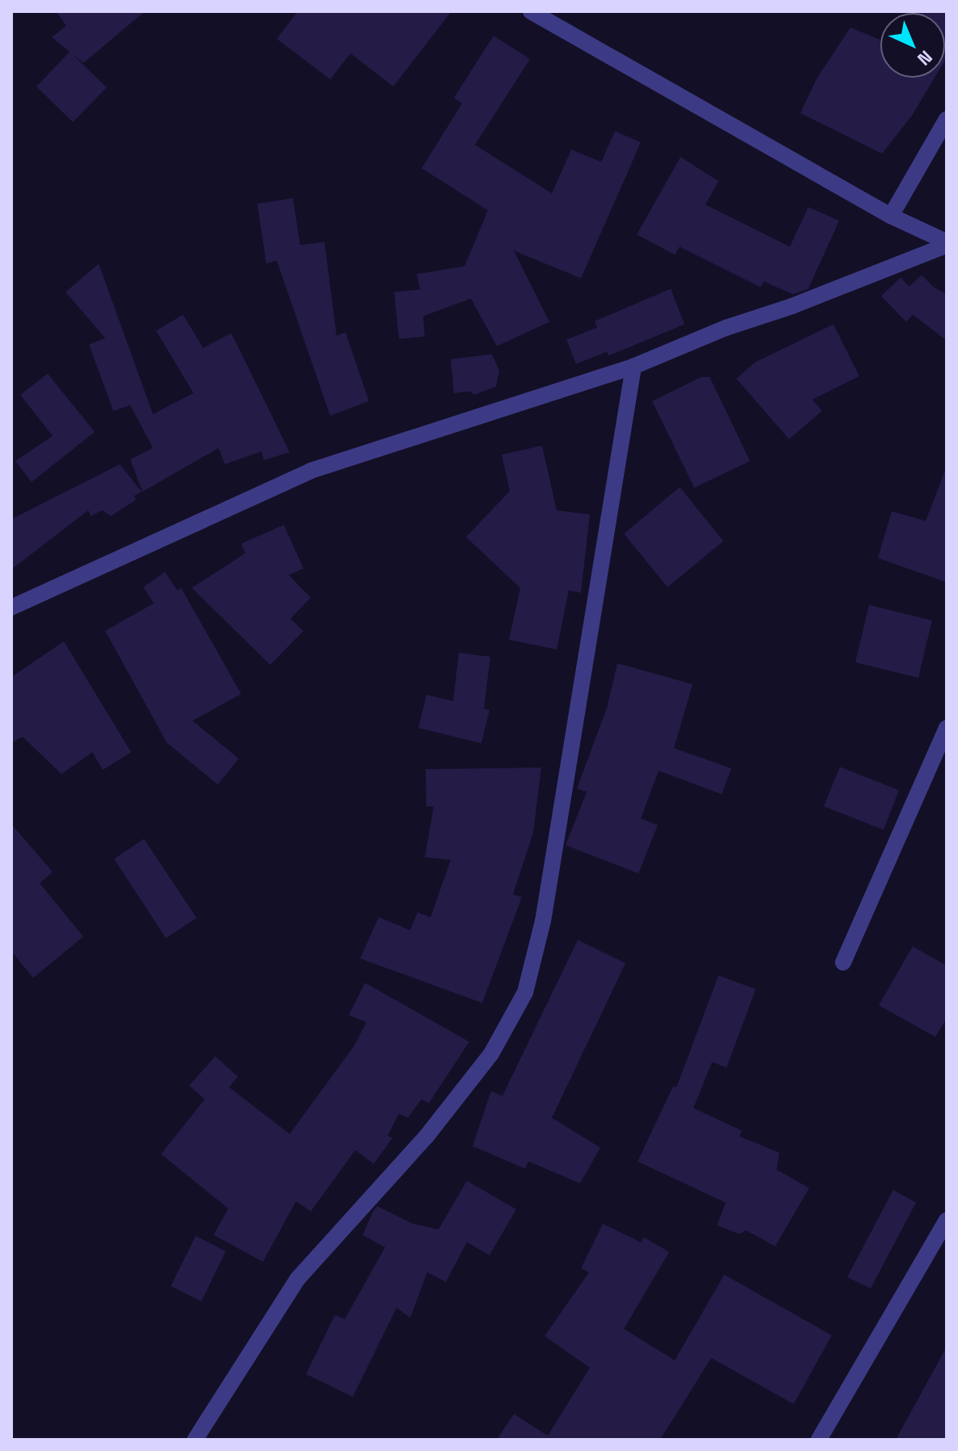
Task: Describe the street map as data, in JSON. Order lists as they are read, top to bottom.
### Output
{
  "north": "bottom right"
}
